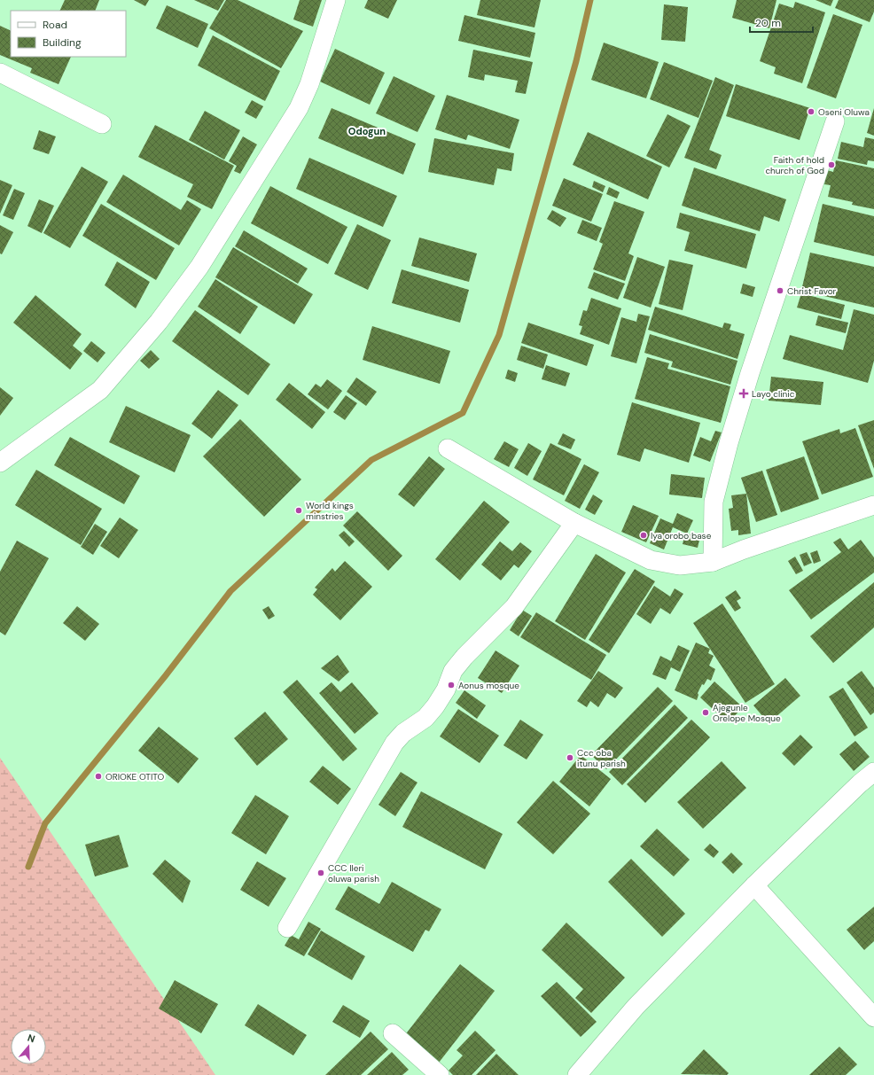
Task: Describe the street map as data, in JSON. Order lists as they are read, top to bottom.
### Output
{
  "districts": ["Odogun"],
  "places": {
    "other": [
      "Oseni Oluwa",
      "Faith of hold church of God",
      "Christ Favor",
      "World kings minstries",
      "Iya orobo base",
      "Aonus mosque",
      "Ajegunle Orelope Mosque",
      "Ccc oba itunu parish",
      "ORIOKE OTITO",
      "CCC Ileri oluwa parish"
    ],
    "health": ["Layo clinic"]
  },
  "legend": ["Road", "Building"],
  "scale_bar": "20 m",
  "north": "top"
}
